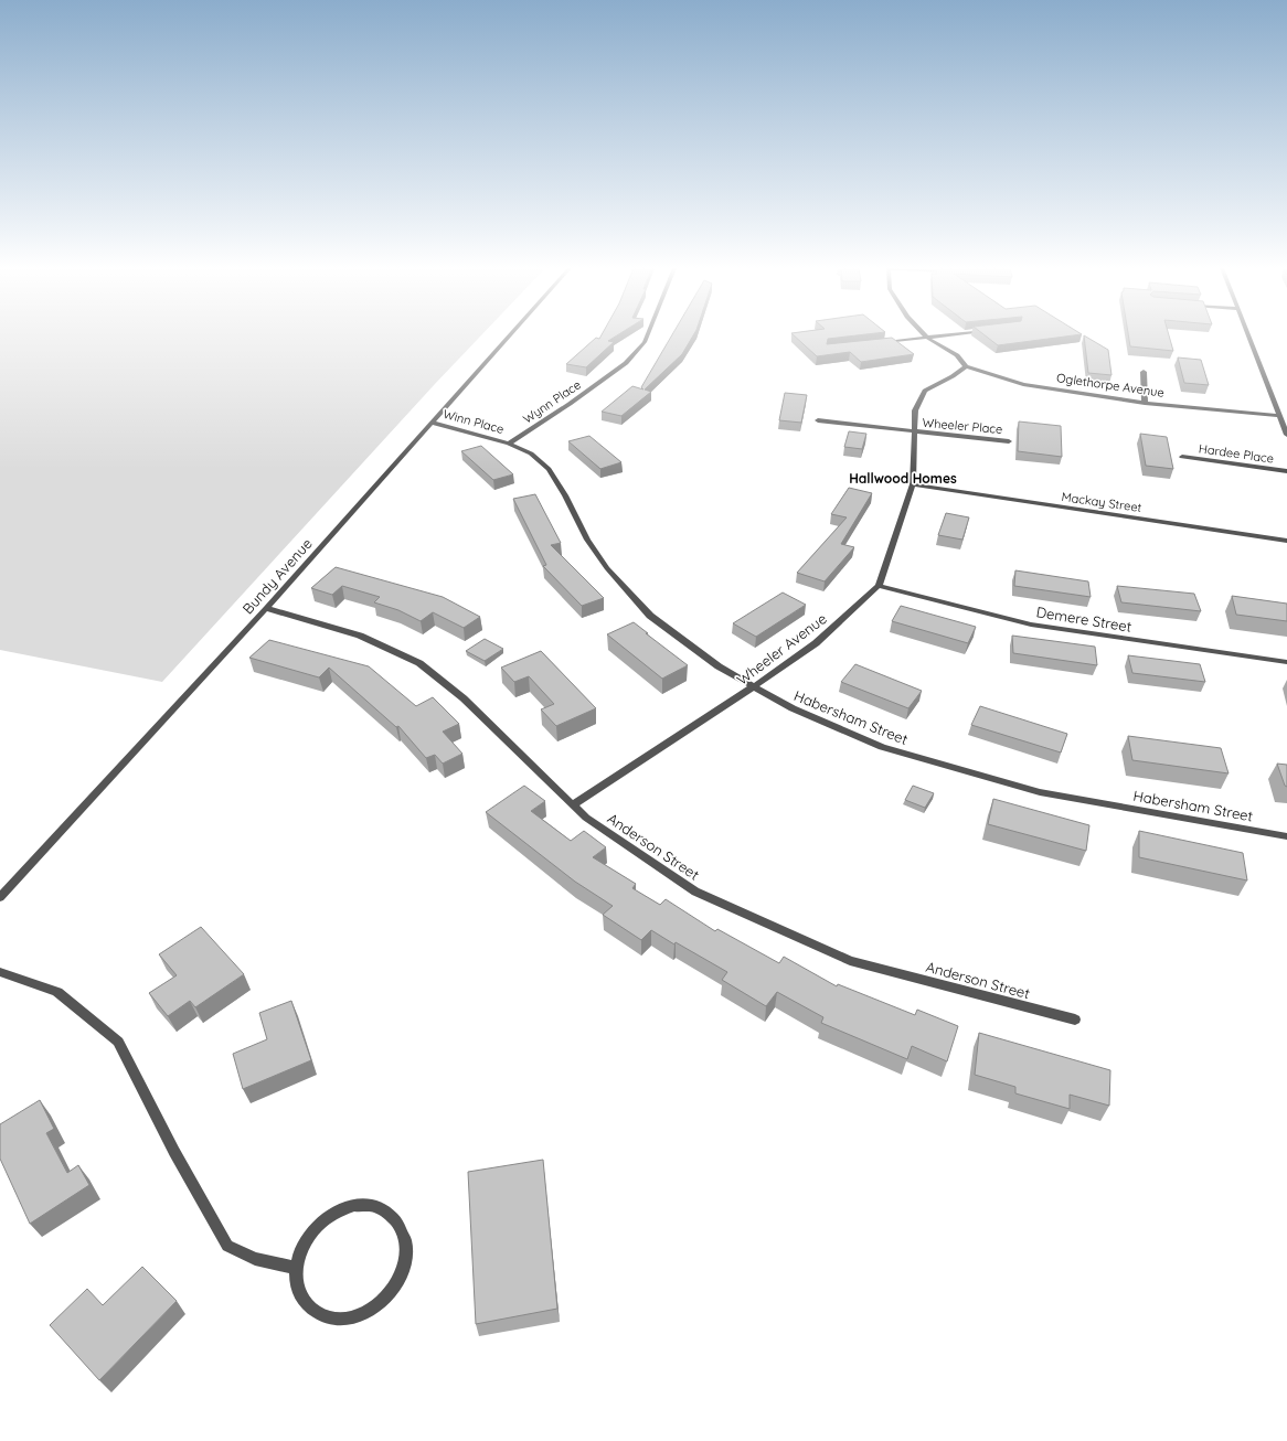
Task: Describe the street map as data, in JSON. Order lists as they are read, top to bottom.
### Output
{
  "streets": {
    "street": [
      "Oglethorpe Avenue",
      "Wynn Place",
      "Winn Place",
      "Wheeler Place",
      "Hardee Place",
      "Mackay Street",
      "Bundy Avenue",
      "Demere Street",
      "Wheeler Avenue",
      "Habersham Street",
      "Anderson Street"
    ]
  },
  "crossings": [
    ["Oglethorpe Avenue", "Wheeler Avenue"],
    ["Wynn Place", "Winn Place"],
    ["Wynn Place", "Habersham Street"],
    ["Winn Place", "Bundy Avenue"],
    ["Winn Place", "Habersham Street"],
    ["Wheeler Place", "Wheeler Avenue"],
    ["Mackay Street", "Wheeler Avenue"],
    ["Bundy Avenue", "Anderson Street"],
    ["Demere Street", "Wheeler Avenue"],
    ["Wheeler Avenue", "Habersham Street"],
    ["Wheeler Avenue", "Anderson Street"]
  ],
  "districts": ["Hallwood Homes"]
}
